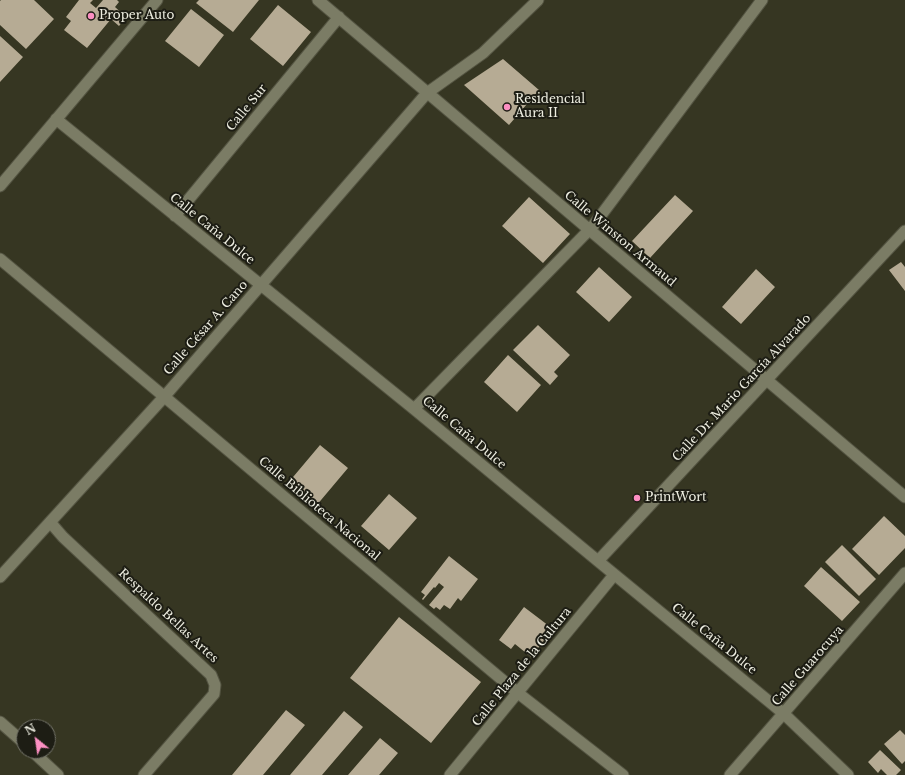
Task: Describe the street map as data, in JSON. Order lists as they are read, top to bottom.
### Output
{
  "streets": {
    "street": [
      "Calle Sur",
      "Calle Caña Dulce",
      "Calle Winston Armaud",
      "Calle César A. Cano",
      "Calle Dr. Mario García Alvarado",
      "Calle Biblioteca Nacional",
      "Respaldo Bellas Artes",
      "Calle Guarocuya",
      "Calle Plaza de la Cultura"
    ]
  },
  "crossings": [
    ["Calle Sur", "Calle Caña Dulce"],
    ["Calle Sur", "Calle Winston Armaud"],
    ["Calle Caña Dulce", "Calle César A. Cano"],
    ["Calle Caña Dulce", "Calle Dr. Mario García Alvarado"],
    ["Calle Caña Dulce", "Calle Guarocuya"],
    ["Calle Caña Dulce", "Calle Plaza de la Cultura"],
    ["Calle Winston Armaud", "Calle César A. Cano"],
    ["Calle Winston Armaud", "Calle Dr. Mario García Alvarado"],
    ["Calle César A. Cano", "Calle Biblioteca Nacional"],
    ["Calle César A. Cano", "Respaldo Bellas Artes"],
    ["Calle Biblioteca Nacional", "Calle Plaza de la Cultura"]
  ],
  "places": ["Proper Auto", "Residencial Aura II", "PrintWort"],
  "north": "top left"
}
